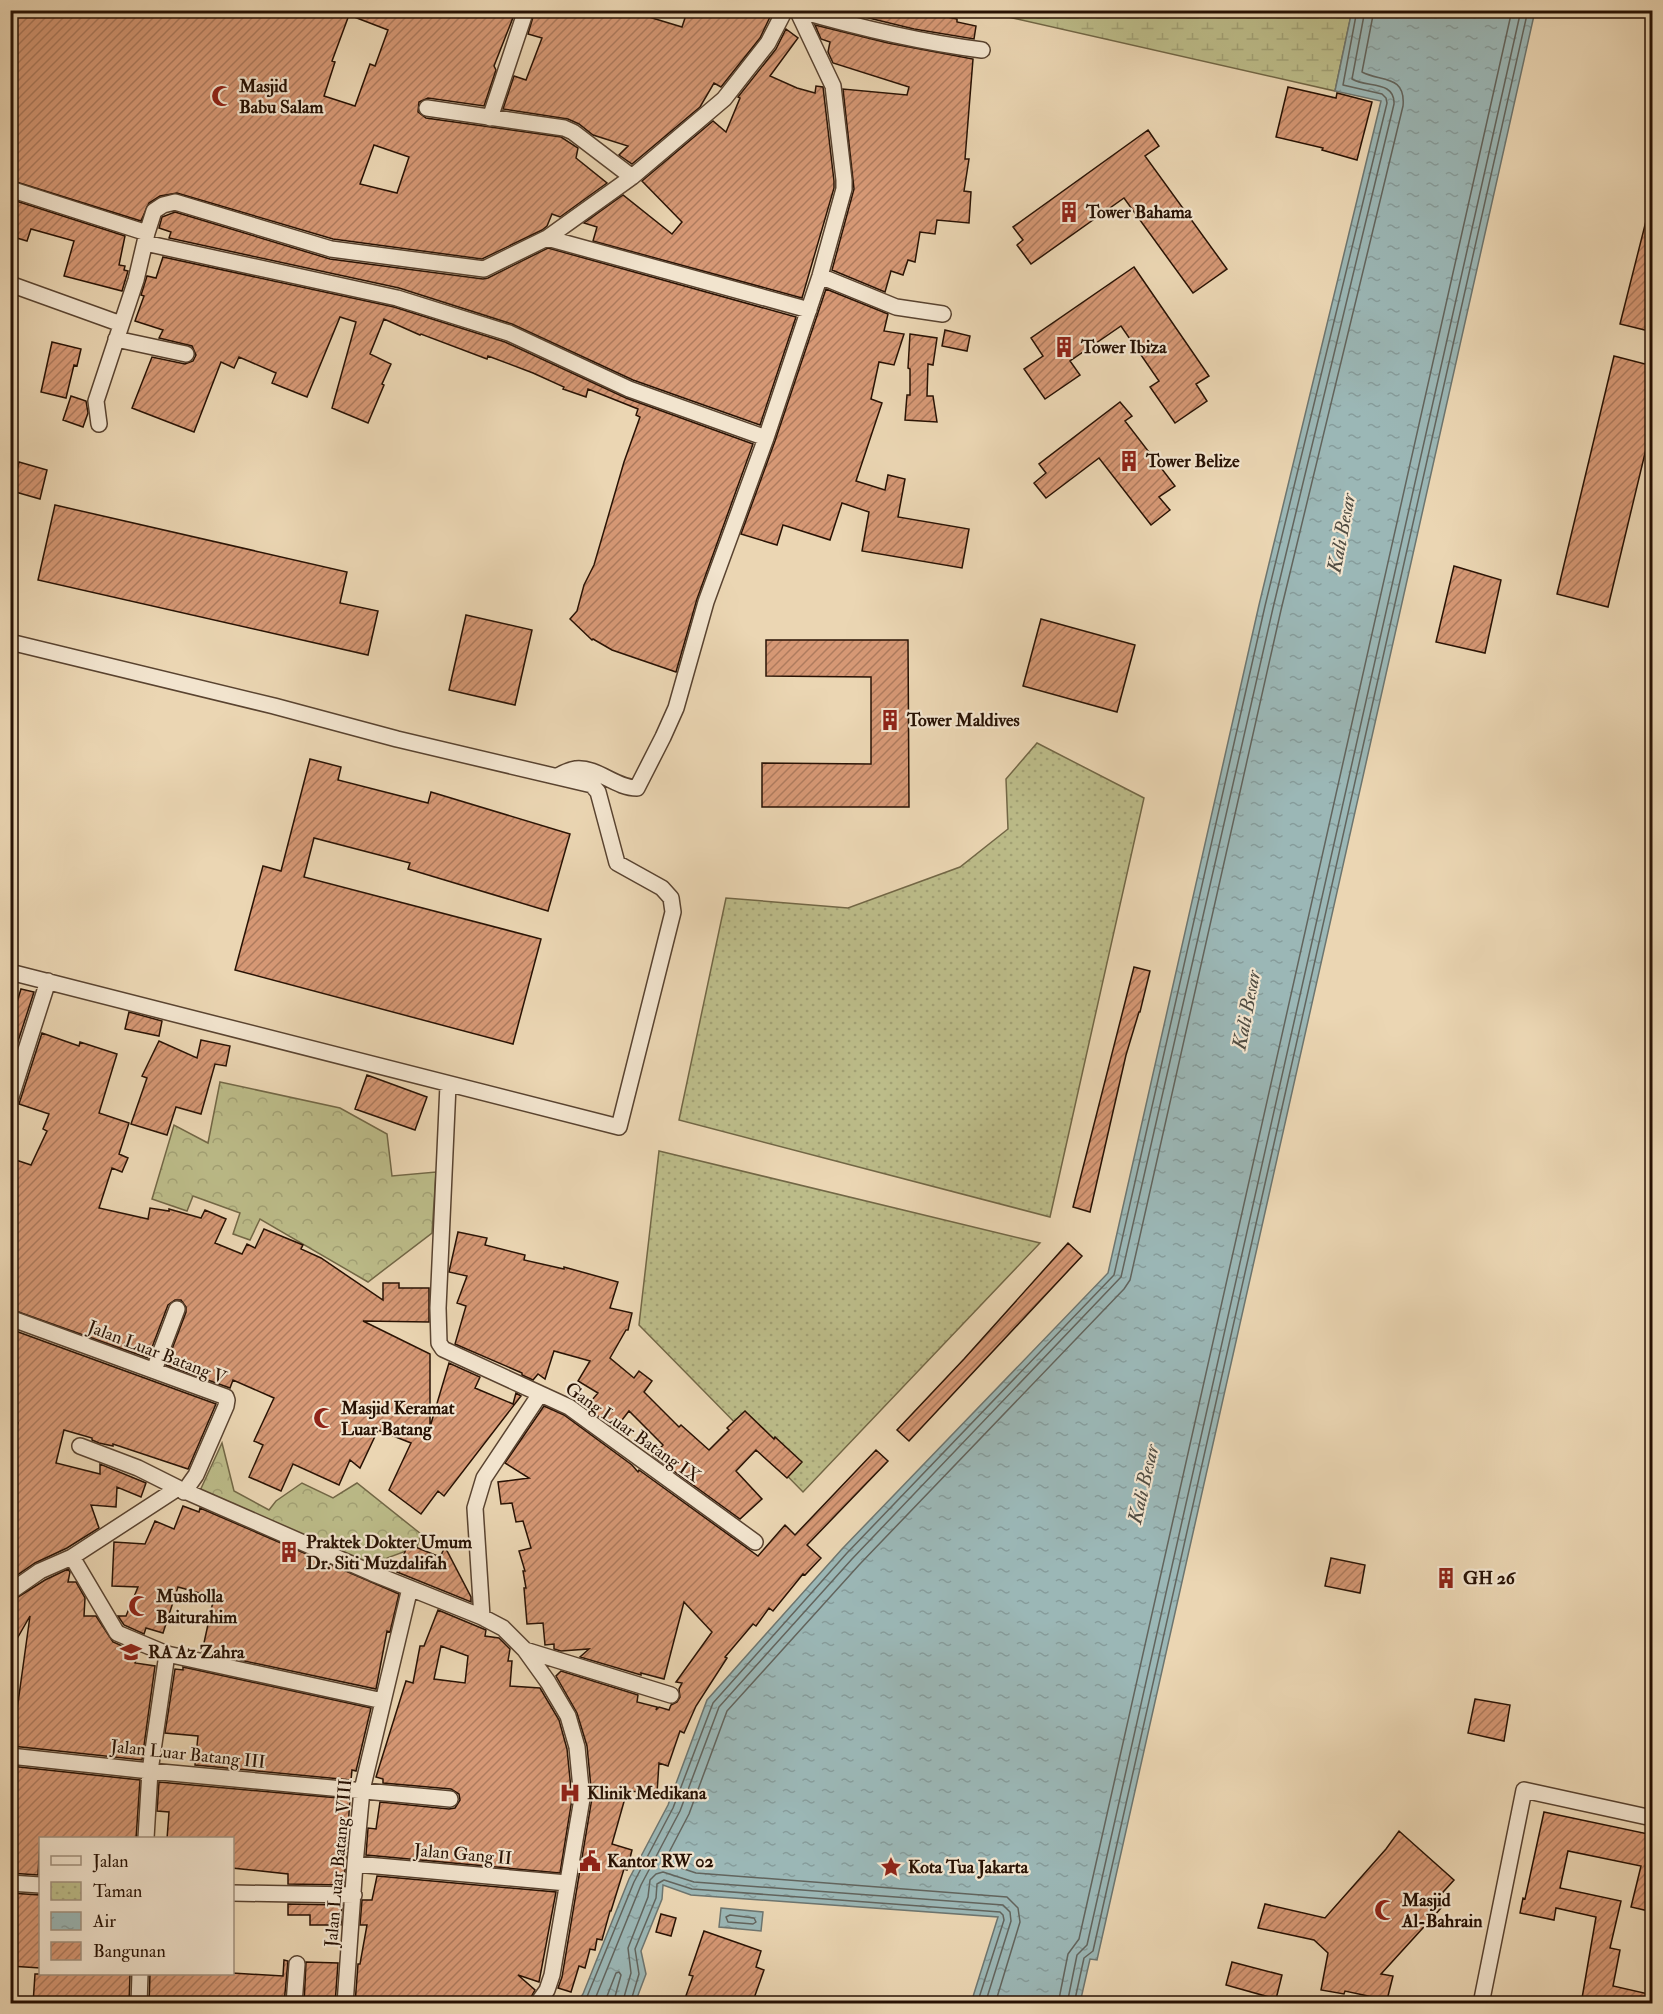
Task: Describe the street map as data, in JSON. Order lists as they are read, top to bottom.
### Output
{
  "streets": {
    "street": [
      "Jalan Luar Batang V",
      "Gang Luar Batang IX",
      "Jalan Luar Batang III",
      "Jalan Gang II",
      "Jalan Luar Batang VIII"
    ]
  },
  "crossings": [
    ["Jalan Luar Batang III", "Jalan Luar Batang VIII"],
    ["Jalan Gang II", "Jalan Luar Batang VIII"]
  ],
  "water": ["Kali Besar"],
  "places": {
    "mosque": [
      "Masjid Babu Salam",
      "Masjid Keramat Luar Batang",
      "Musholla Baiturahim",
      "Masjid Al-Bahrain"
    ],
    "building": [
      "Tower Bahama",
      "Tower Ibiza",
      "Tower Belize",
      "Tower Maldives",
      "Praktek Dokter Umum Dr. Siti Muzdalifah",
      "GH 26"
    ],
    "school or university": ["RA Az Zahra"],
    "hospital": ["Klinik Medikana"],
    "public building": ["Kantor RW 02"],
    "place": ["Kota Tua Jakarta"]
  },
  "legend": [
    "Jalan",
    "Taman",
    "Air",
    "Bangunan"
  ]
}
